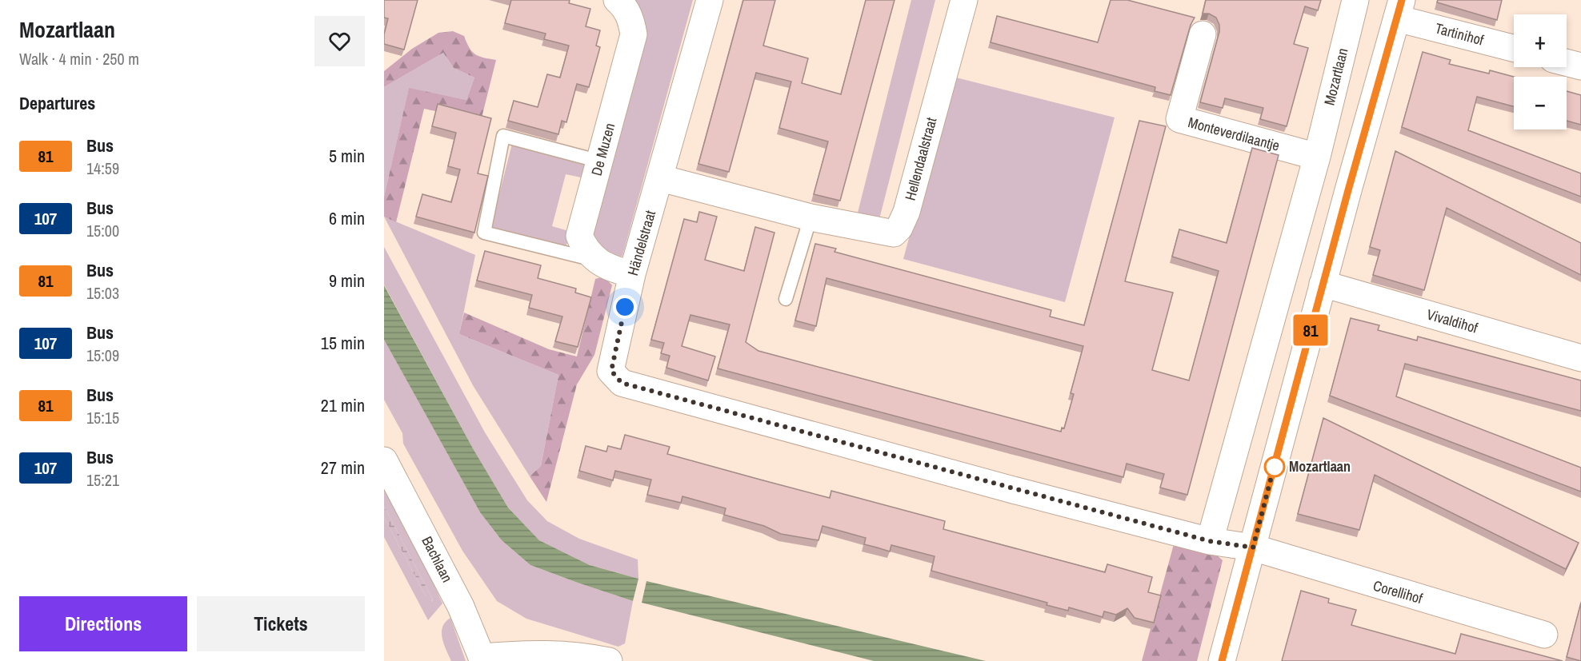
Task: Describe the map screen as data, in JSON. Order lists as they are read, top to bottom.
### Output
{
  "streets": {
    "street": [
      "Tartinihof",
      "Mozartlaan",
      "Monteverdilaantje",
      "De Muzen",
      "Hellendaalstraat",
      "Händelstraat",
      "Vivaldihof",
      "Bachlaan",
      "Corellihof"
    ]
  },
  "crossings": [
    ["Mozartlaan", "Monteverdilaantje"],
    ["Mozartlaan", "Händelstraat"],
    ["De Muzen", "Händelstraat"],
    ["Hellendaalstraat", "Händelstraat"],
    ["Händelstraat", "Corellihof"]
  ],
  "places": ["Mozartlaan"],
  "lines": ["bus line 81"],
  "page": {
    "heading": [
      ["Mozartlaan", "Walk · 4 min · 250 m"],
      "Departures"
    ],
    "on_map": "81",
    "map_buttons": ["+", "−"],
    "list": [
      {
        "mark": "81",
        "name": "Bus",
        "note": "14:59",
        "value": "5 min"
      },
      {
        "mark": "107",
        "name": "Bus",
        "note": "15:00",
        "value": "6 min"
      },
      {
        "mark": "81",
        "name": "Bus",
        "note": "15:03",
        "value": "9 min"
      },
      {
        "mark": "107",
        "name": "Bus",
        "note": "15:09",
        "value": "15 min"
      },
      {
        "mark": "81",
        "name": "Bus",
        "note": "15:15",
        "value": "21 min"
      },
      {
        "mark": "107",
        "name": "Bus",
        "note": "15:21",
        "value": "27 min"
      }
    ],
    "buttons": ["Directions", "Tickets"]
  }
}
